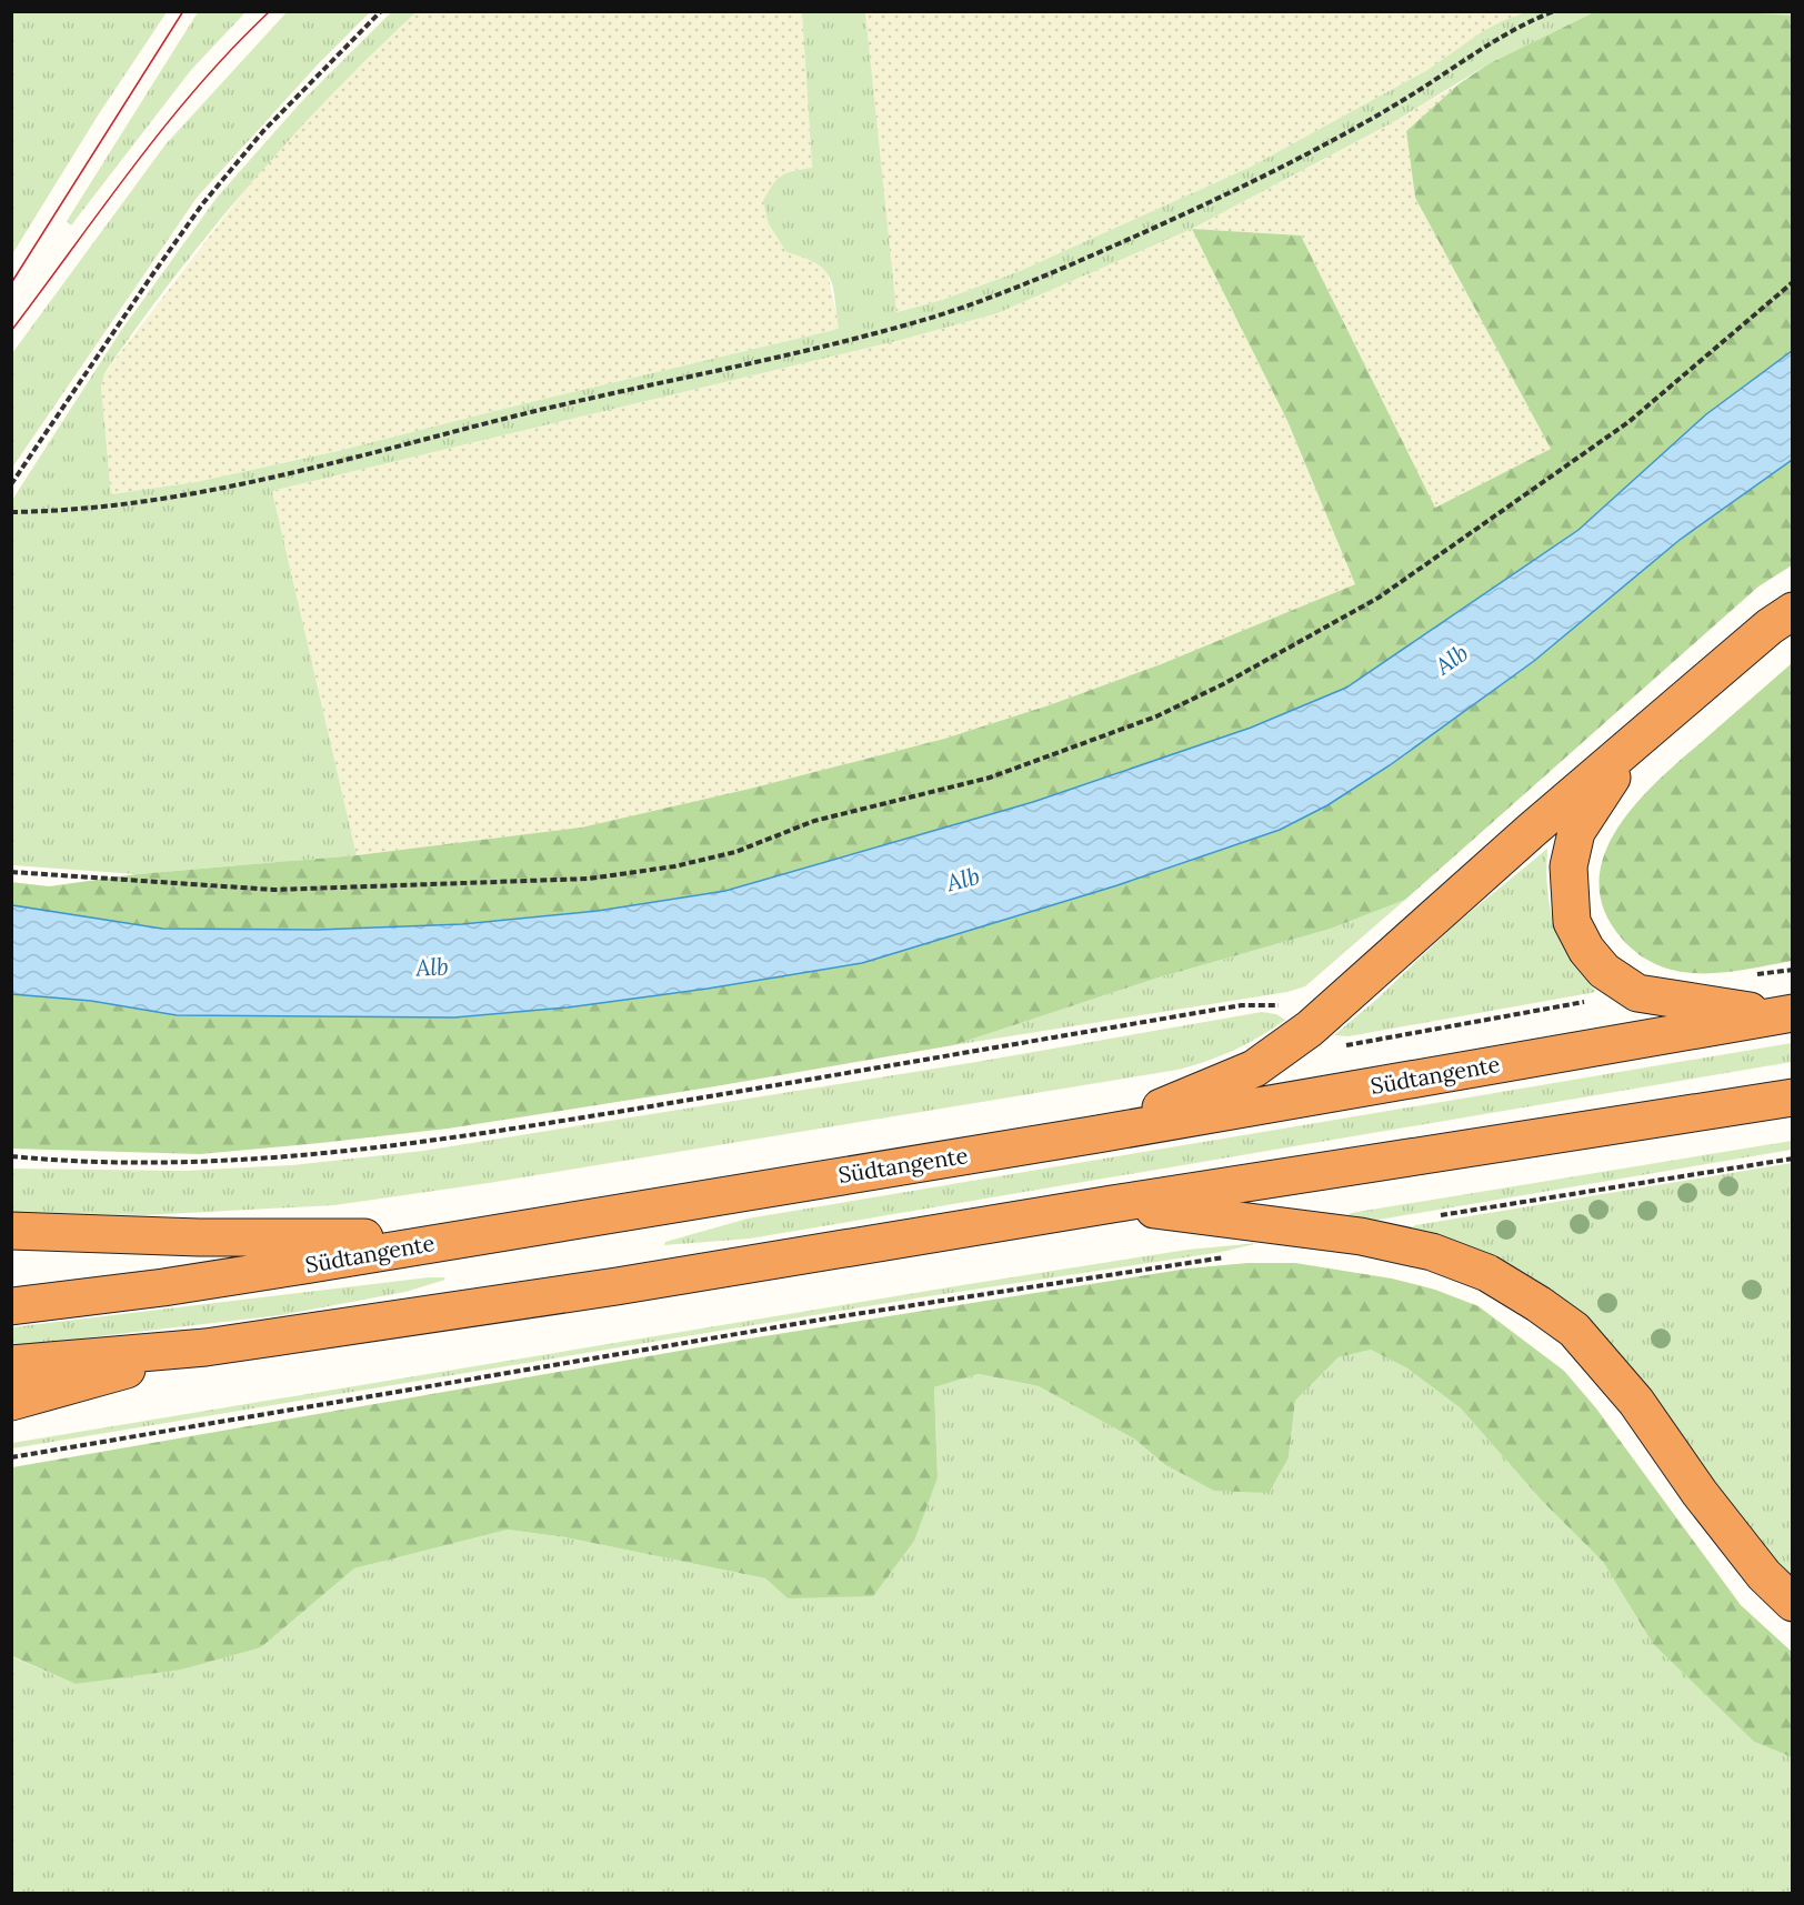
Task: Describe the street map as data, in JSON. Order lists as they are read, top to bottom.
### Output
{
  "streets": {
    "highway": ["Südtangente"]
  },
  "water": ["Alb"]
}
